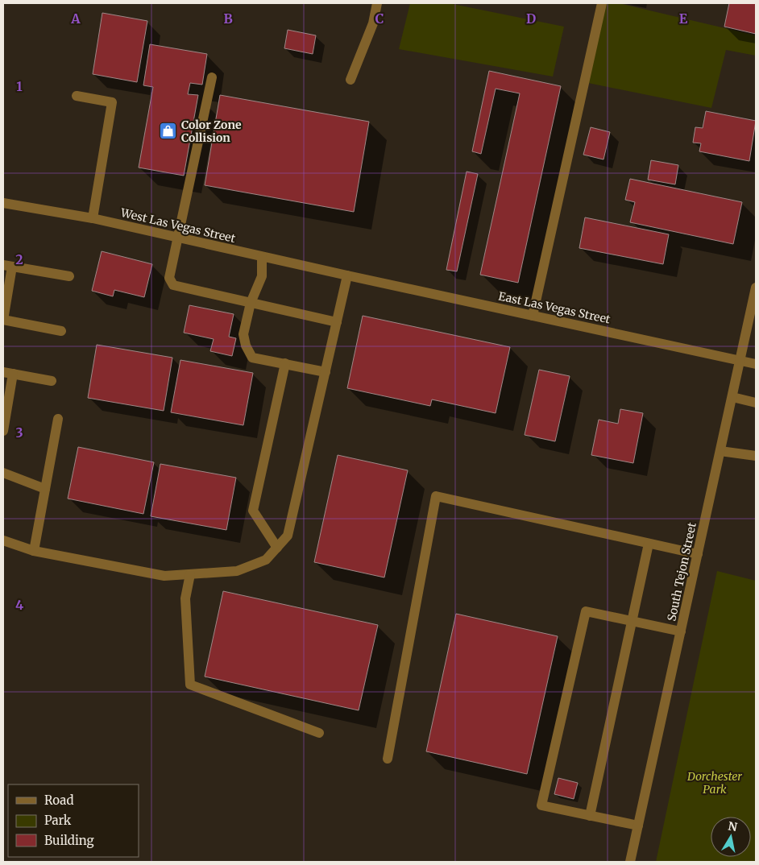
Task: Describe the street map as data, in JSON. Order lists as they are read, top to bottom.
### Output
{
  "streets": {
    "street": ["West Las Vegas Street", "East Las Vegas Street", "South Tejon Street"]
  },
  "crossings": [
    ["West Las Vegas Street", "East Las Vegas Street"],
    ["East Las Vegas Street", "South Tejon Street"]
  ],
  "parks": ["Dorchester Park"],
  "places": {
    "shop": ["Color Zone Collision"]
  },
  "legend": ["Road", "Park", "Building"],
  "north": "top",
  "grid": {
    "columns": [
      "A",
      "B",
      "C",
      "D",
      "E"
    ],
    "rows": [
      "1",
      "2",
      "3",
      "4"
    ]
  }
}
